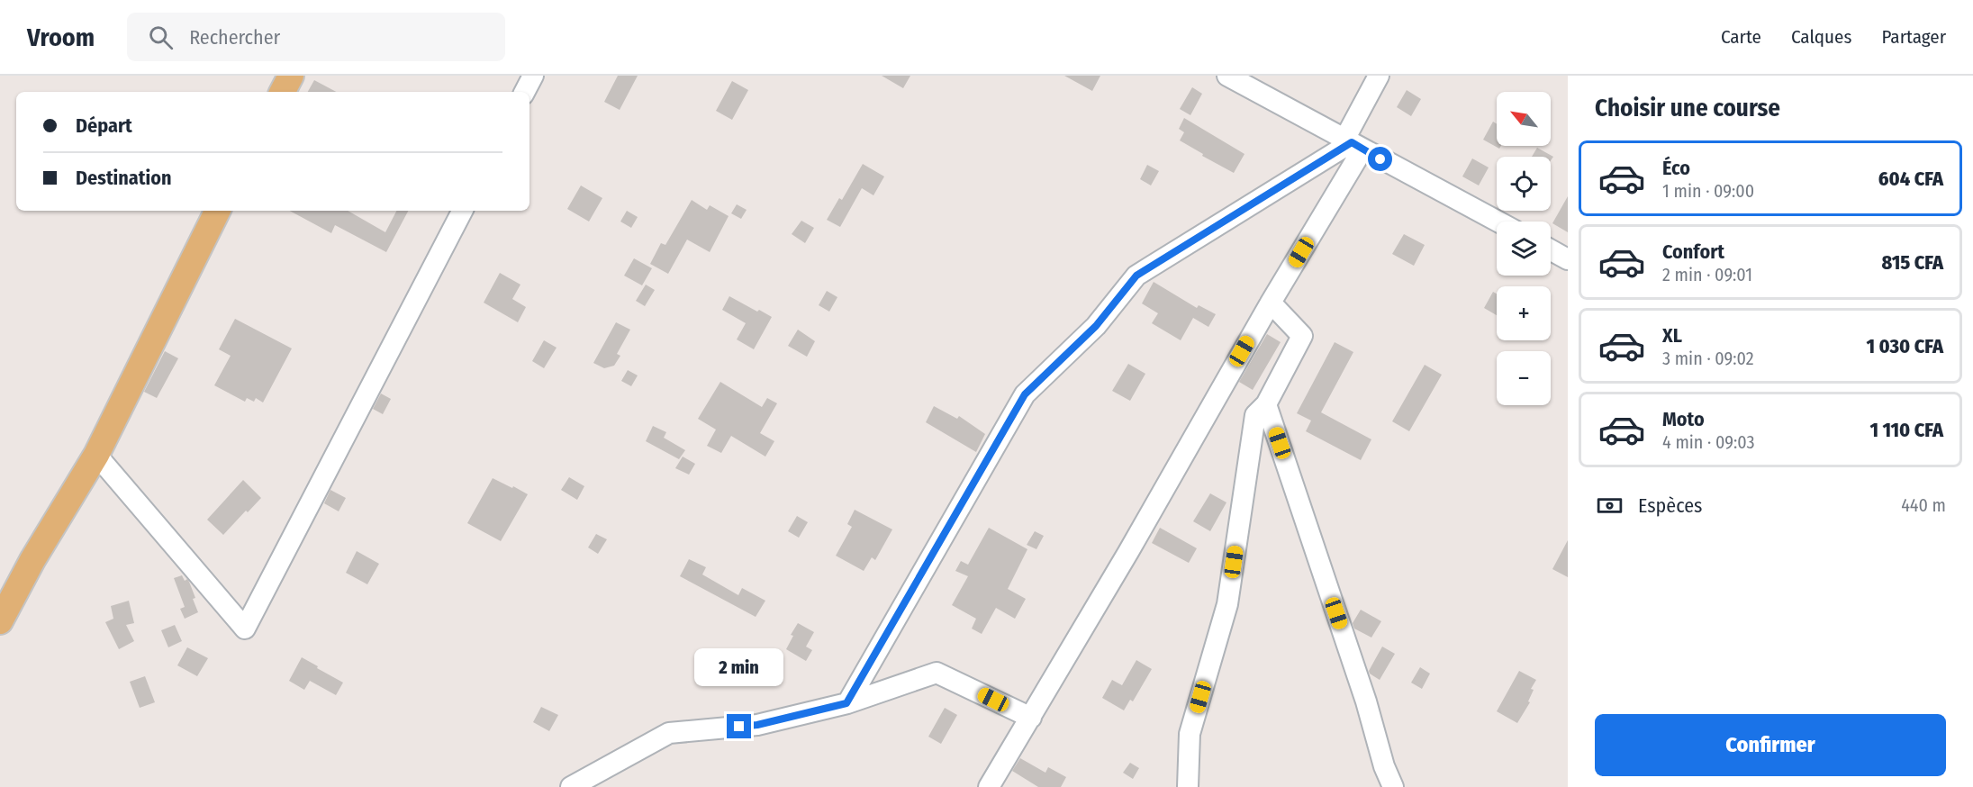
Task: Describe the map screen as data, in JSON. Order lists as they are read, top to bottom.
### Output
{
  "north": "top left",
  "page": {
    "header": "Vroom",
    "search": "Rechercher",
    "nav": ["Carte", "Calques", "Partager"],
    "heading": "Choisir une course",
    "map_buttons": ["+", "−"],
    "banner": ["Départ", "Destination"],
    "list": [
      {
        "name": "Éco",
        "note": "1 min · 09:00",
        "value": "604 CFA"
      },
      {
        "name": "Confort",
        "note": "2 min · 09:01",
        "value": "815 CFA"
      },
      {
        "name": "XL",
        "note": "3 min · 09:02",
        "value": "1 030 CFA"
      },
      {
        "name": "Moto",
        "note": "4 min · 09:03",
        "value": "1 110 CFA"
      }
    ],
    "pay": ["Espèces", "440 m"],
    "bubble": "2 min",
    "buttons": "Confirmer"
  }
}
